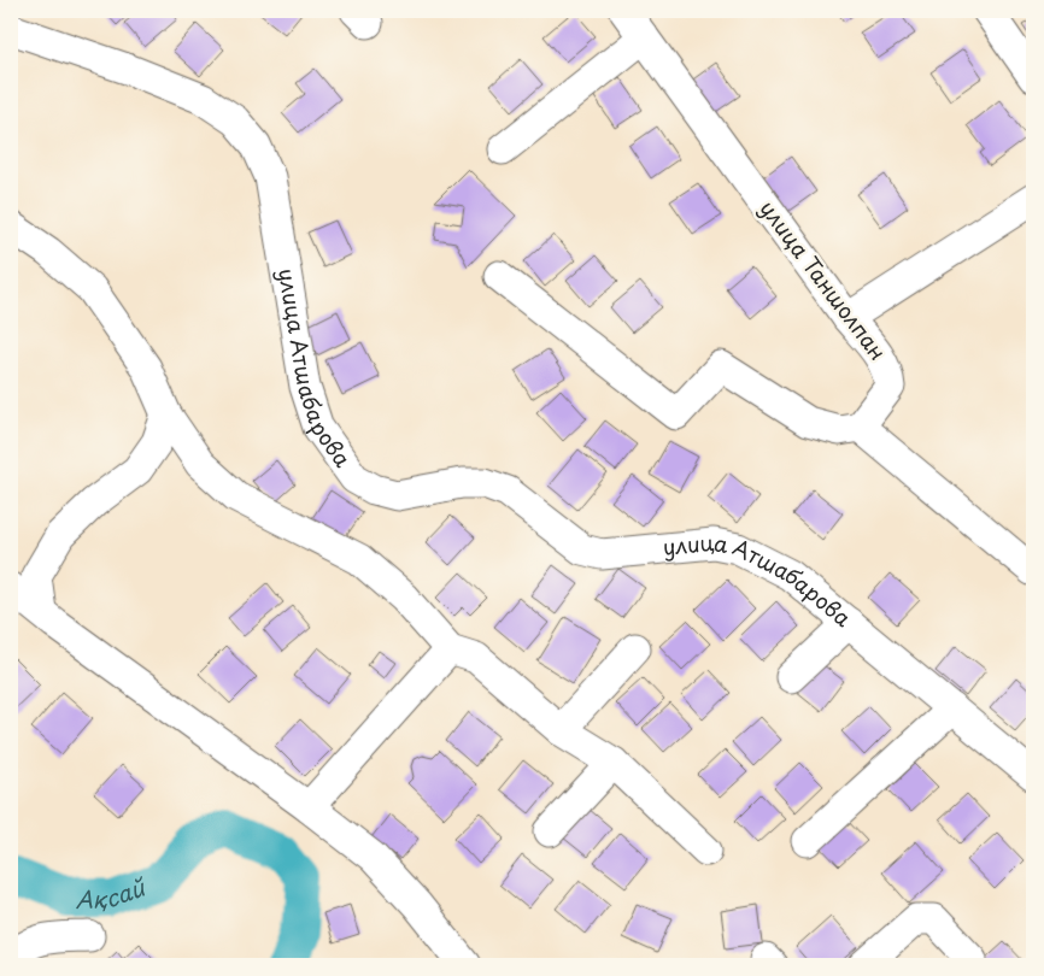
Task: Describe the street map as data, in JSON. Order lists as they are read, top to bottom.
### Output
{
  "streets": {
    "street": ["улица Таншолпан", "улица Атшабарова"]
  },
  "water": ["Ақсай"]
}
